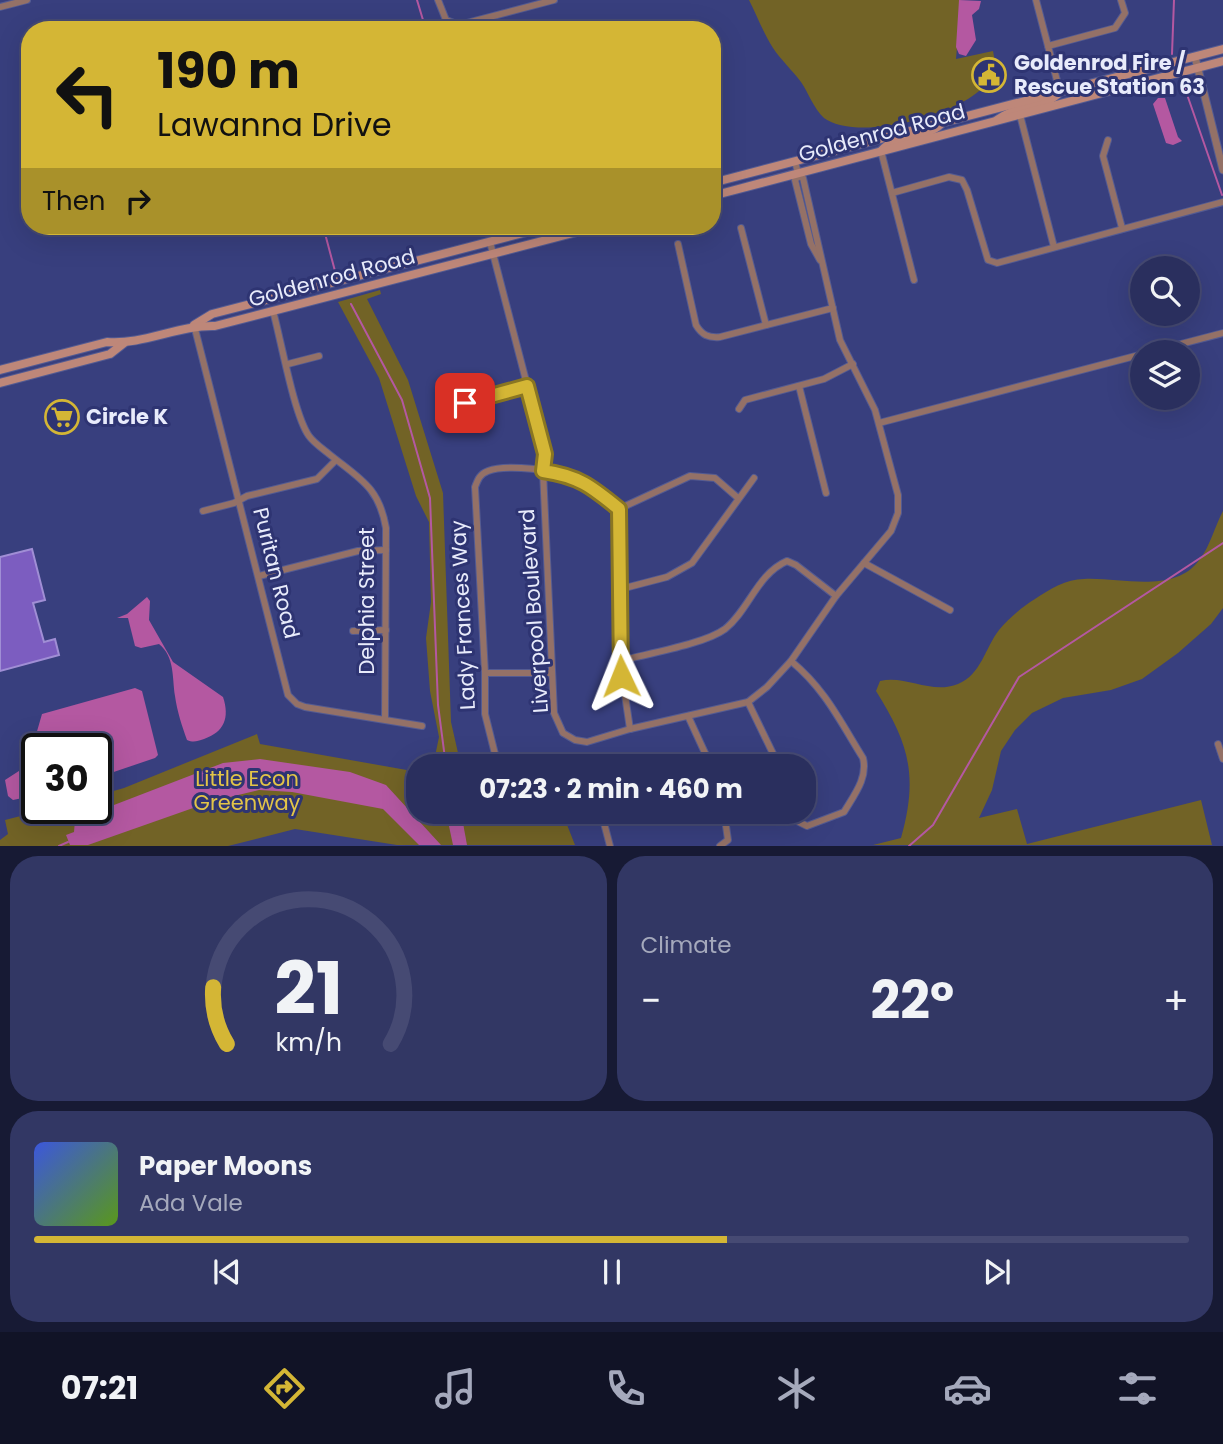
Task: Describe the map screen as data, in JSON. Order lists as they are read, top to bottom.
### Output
{
  "streets": {
    "main road": ["Goldenrod Road"],
    "street": [
      "Puritan Road",
      "Delphia Street",
      "Liverpool Boulevard",
      "Lady Frances Way"
    ]
  },
  "crossings": [
    ["Goldenrod Road", "Puritan Road"],
    ["Goldenrod Road", "Delphia Street"],
    ["Goldenrod Road", "Liverpool Boulevard"],
    ["Puritan Road", "Delphia Street"],
    ["Liverpool Boulevard", "Lady Frances Way"]
  ],
  "parks": ["Little Econ Greenway"],
  "places": {
    "public building": ["Goldenrod Fire / Rescue Station 63"],
    "supermarket": ["Circle K"]
  },
  "page": {
    "turn": ["190 m", "Lawanna Drive"],
    "then": "Then",
    "limit": "30",
    "trip": "07:23 · 2 min · 460 m",
    "tile": "Climate",
    "heat": ["−", "22°", "+"],
    "song": ["Paper Moons", "Ada Vale"],
    "tabs": "07:21",
    "gauge": ["21", "km/h"]
  }
}
